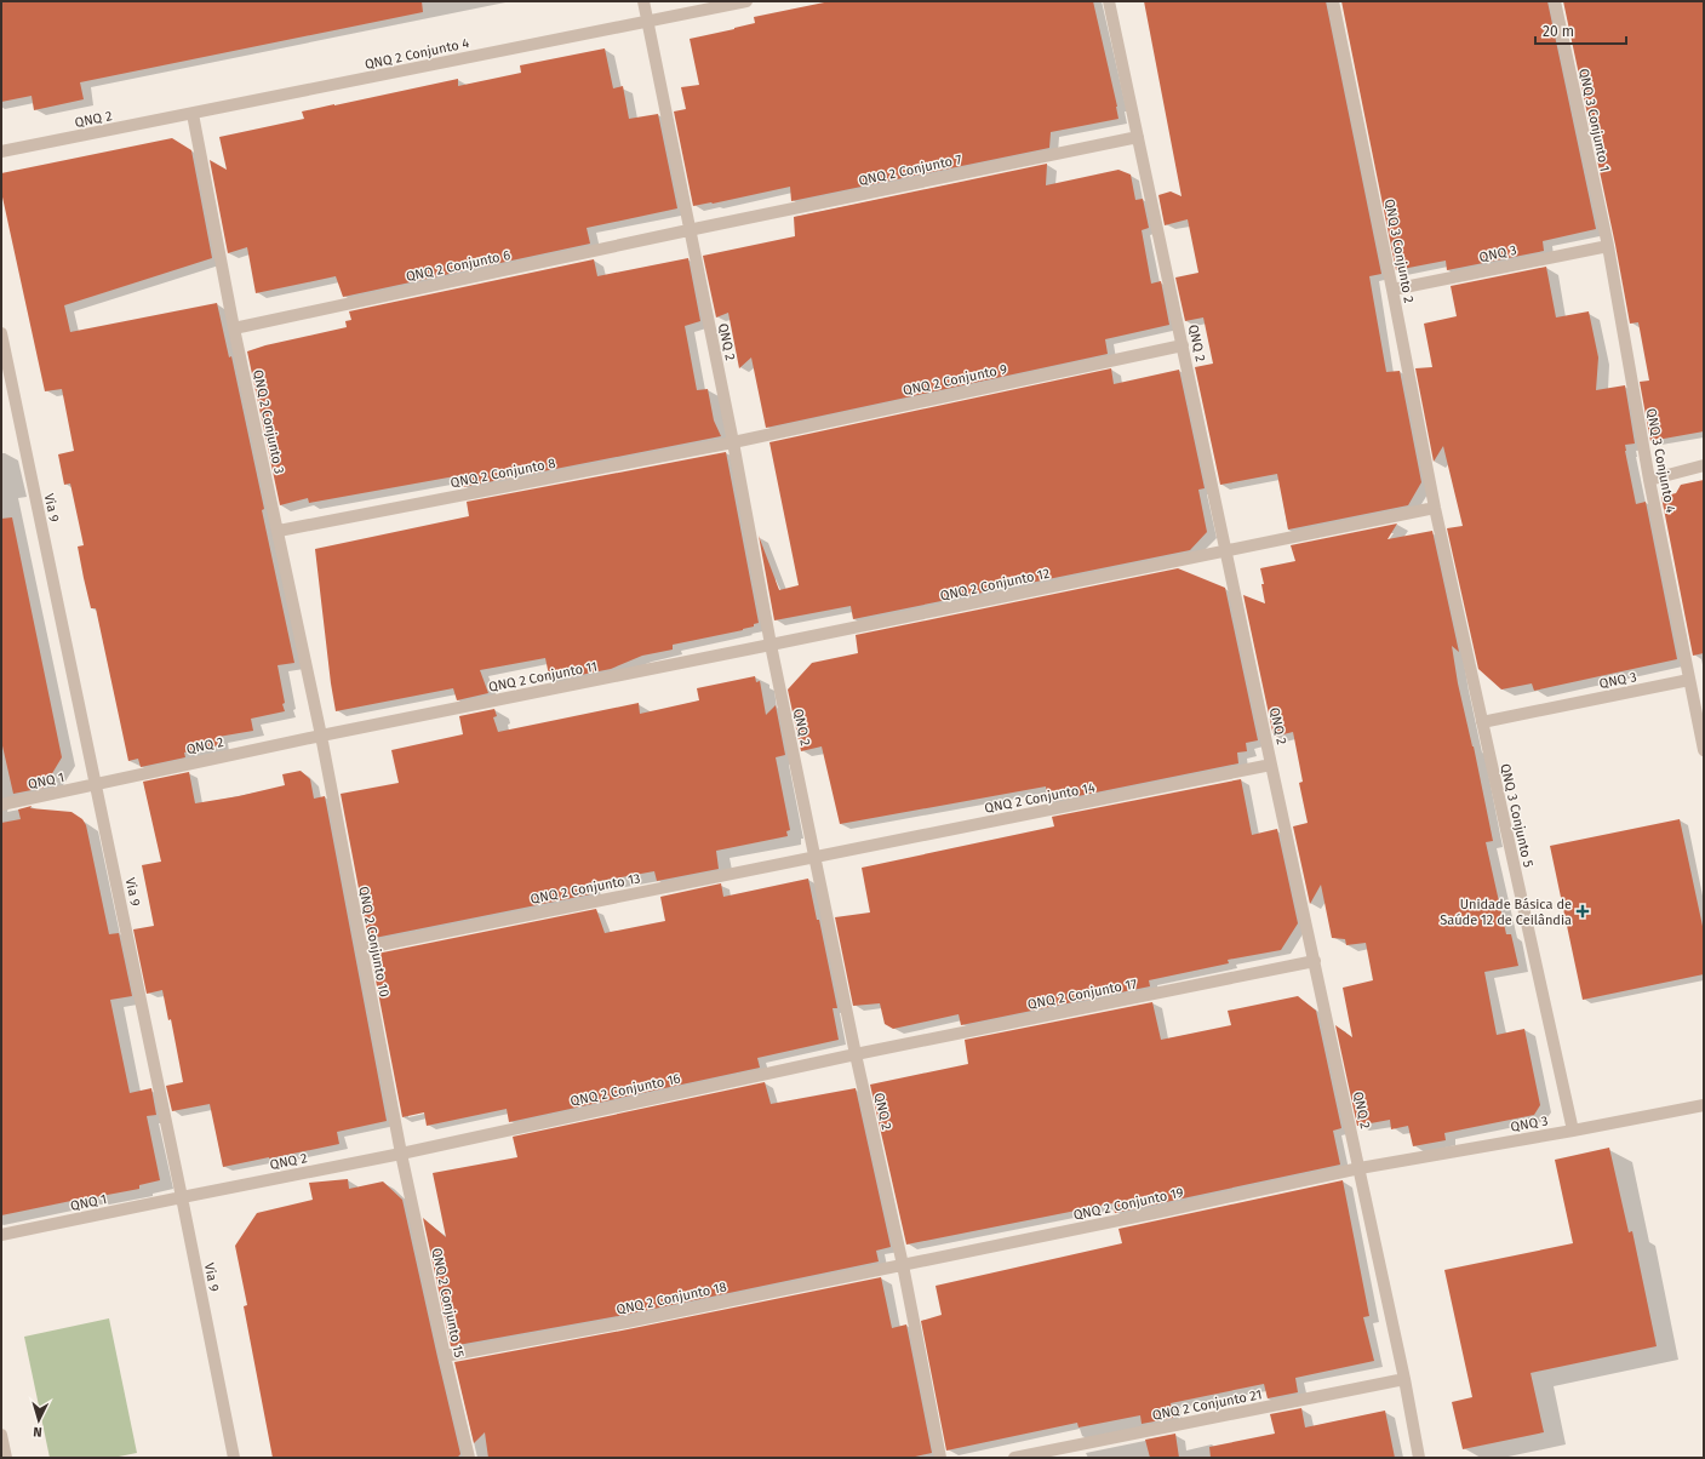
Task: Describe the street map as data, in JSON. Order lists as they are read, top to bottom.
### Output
{
  "streets": {
    "street": [
      "QNQ 2 Conjunto 4",
      "QNQ 2",
      "QNQ 3 Conjunto 1",
      "QNQ 2 Conjunto 7",
      "QNQ 3 Conjunto 2",
      "QNQ 3",
      "QNQ 2 Conjunto 6",
      "QNQ 2 Conjunto 9",
      "QNQ 2 Conjunto 3",
      "QNQ 3 Conjunto 4",
      "QNQ 2 Conjunto 8",
      "Via 9",
      "QNQ 2 Conjunto 12",
      "QNQ 2 Conjunto 11",
      "QNQ 1",
      "QNQ 2 Conjunto 14",
      "QNQ 3 Conjunto 5",
      "QNQ 2 Conjunto 13",
      "QNQ 2 Conjunto 10",
      "QNQ 2 Conjunto 17",
      "QNQ 2 Conjunto 16",
      "QNQ 2 Conjunto 19",
      "QNQ 2 Conjunto 18",
      "QNQ 2 Conjunto 15",
      "QNQ 2 Conjunto 21"
    ]
  },
  "crossings": [
    ["QNQ 2 Conjunto 4", "QNQ 2"],
    ["QNQ 2 Conjunto 4", "QNQ 2 Conjunto 3"],
    ["QNQ 2", "QNQ 2 Conjunto 7"],
    ["QNQ 2", "QNQ 3"],
    ["QNQ 2", "QNQ 2 Conjunto 6"],
    ["QNQ 2", "QNQ 2 Conjunto 9"],
    ["QNQ 2", "QNQ 2 Conjunto 3"],
    ["QNQ 2", "QNQ 2 Conjunto 8"],
    ["QNQ 2", "Via 9"],
    ["QNQ 2", "QNQ 2 Conjunto 12"],
    ["QNQ 2", "QNQ 2 Conjunto 11"],
    ["QNQ 2", "QNQ 1"],
    ["QNQ 2", "QNQ 2 Conjunto 14"],
    ["QNQ 2", "QNQ 2 Conjunto 13"],
    ["QNQ 2", "QNQ 2 Conjunto 10"],
    ["QNQ 2", "QNQ 2 Conjunto 17"],
    ["QNQ 2", "QNQ 2 Conjunto 16"],
    ["QNQ 2", "QNQ 2 Conjunto 19"],
    ["QNQ 2", "QNQ 2 Conjunto 18"],
    ["QNQ 2", "QNQ 2 Conjunto 15"],
    ["QNQ 2", "QNQ 2 Conjunto 21"],
    ["QNQ 3 Conjunto 1", "QNQ 3"],
    ["QNQ 3 Conjunto 1", "QNQ 3 Conjunto 4"],
    ["QNQ 2 Conjunto 7", "QNQ 2 Conjunto 6"],
    ["QNQ 3 Conjunto 2", "QNQ 3"],
    ["QNQ 3 Conjunto 2", "QNQ 3 Conjunto 5"],
    ["QNQ 3", "QNQ 3 Conjunto 4"],
    ["QNQ 3", "QNQ 3 Conjunto 5"],
    ["QNQ 3", "QNQ 2 Conjunto 19"],
    ["QNQ 2 Conjunto 6", "QNQ 2 Conjunto 3"],
    ["QNQ 2 Conjunto 9", "QNQ 2 Conjunto 8"],
    ["QNQ 2 Conjunto 3", "QNQ 2 Conjunto 8"],
    ["QNQ 2 Conjunto 3", "QNQ 2 Conjunto 11"],
    ["QNQ 2 Conjunto 3", "QNQ 2 Conjunto 10"],
    ["Via 9", "QNQ 1"],
    ["QNQ 2 Conjunto 12", "QNQ 2 Conjunto 11"],
    ["QNQ 2 Conjunto 11", "QNQ 2 Conjunto 10"],
    ["QNQ 2 Conjunto 14", "QNQ 2 Conjunto 13"],
    ["QNQ 2 Conjunto 13", "QNQ 2 Conjunto 10"],
    ["QNQ 2 Conjunto 10", "QNQ 2 Conjunto 16"],
    ["QNQ 2 Conjunto 10", "QNQ 2 Conjunto 15"],
    ["QNQ 2 Conjunto 17", "QNQ 2 Conjunto 16"],
    ["QNQ 2 Conjunto 16", "QNQ 2 Conjunto 15"],
    ["QNQ 2 Conjunto 19", "QNQ 2 Conjunto 18"],
    ["QNQ 2 Conjunto 18", "QNQ 2 Conjunto 15"]
  ],
  "places": {
    "health": ["Unidade Básica de Saúde 12 de Ceilândia"]
  },
  "scale_bar": "20 m",
  "north": "bottom"
}
